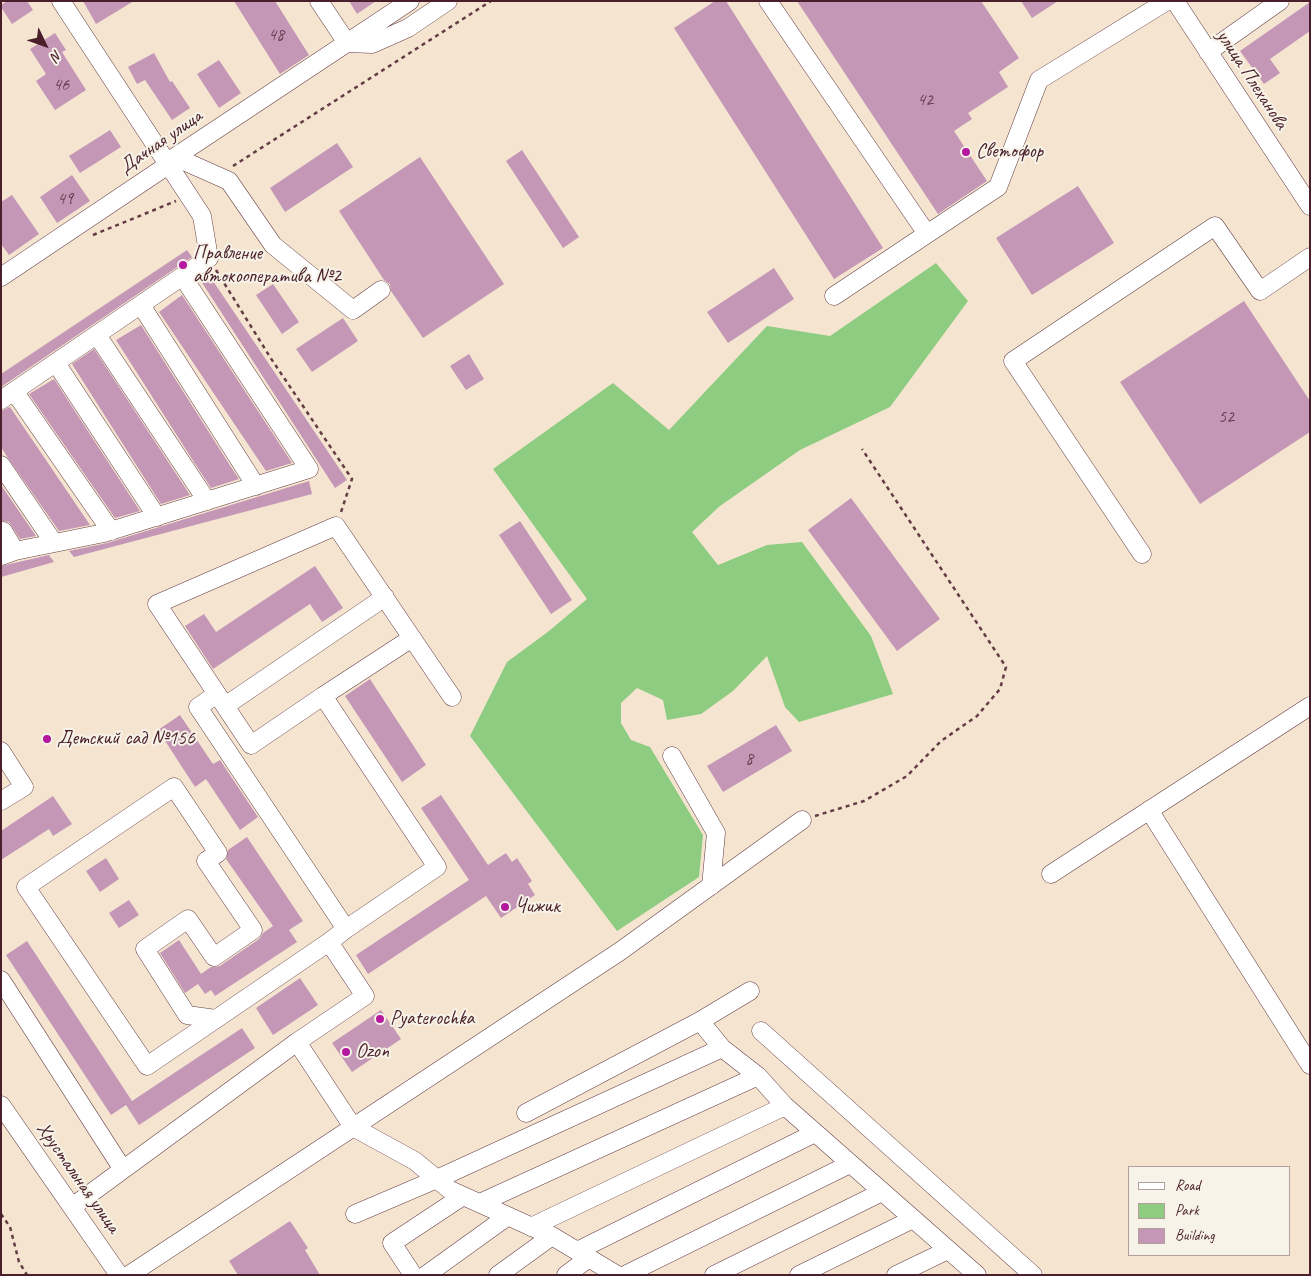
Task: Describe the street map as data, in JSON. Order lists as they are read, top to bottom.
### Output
{
  "streets": {
    "street": ["улица Плеханова", "Дачная улица", "Хрустальная улица"]
  },
  "places": [
    "Светофор",
    "Правление автокооператива №2",
    "Детский сад №156",
    "Чижик",
    "Pyaterochka",
    "Ozon"
  ],
  "house_numbers": [
    "48",
    "46",
    "42",
    "49",
    "52",
    "8"
  ],
  "legend": ["Road", "Park", "Building"],
  "north": "bottom right"
}
